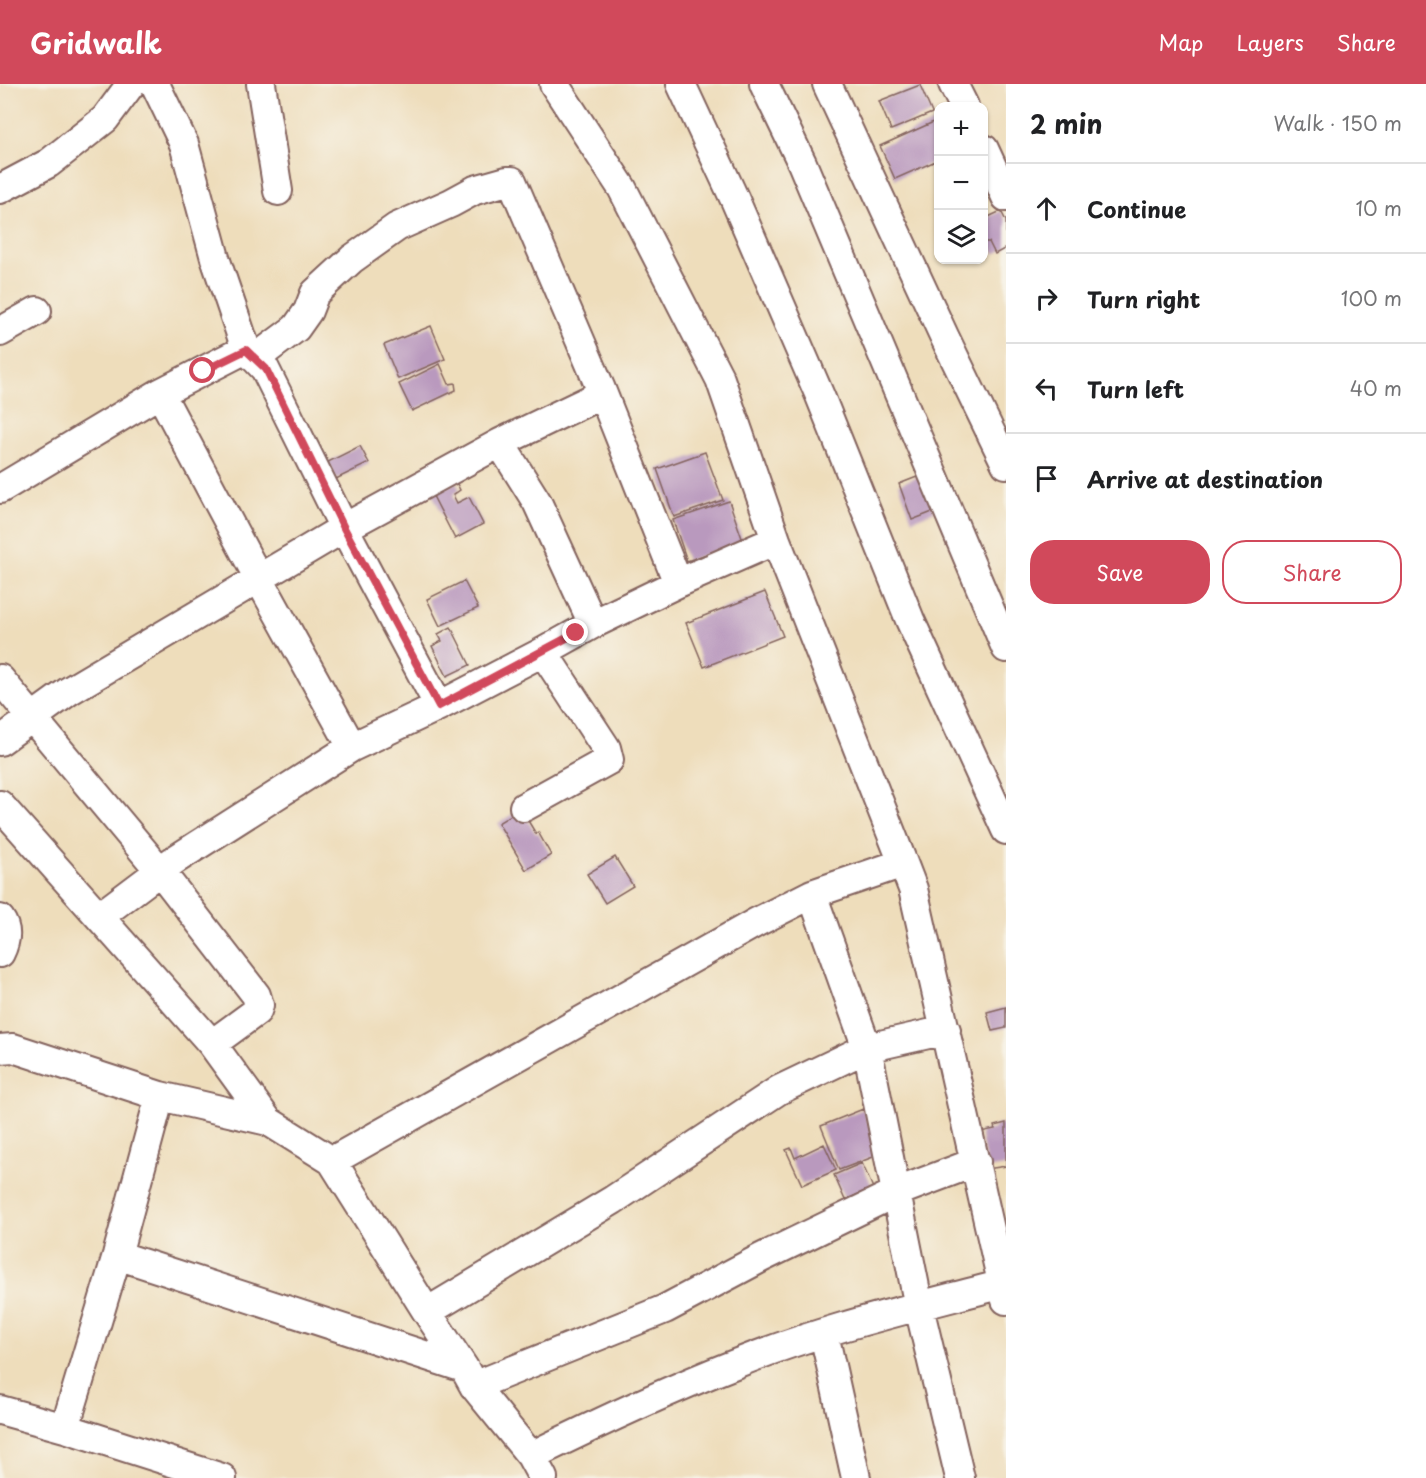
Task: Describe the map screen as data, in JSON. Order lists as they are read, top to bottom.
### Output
{
  "page": {
    "header": "Gridwalk",
    "nav": ["Map", "Layers", "Share"],
    "heading": ["2 min", "Walk · 150 m"],
    "map_buttons": ["+", "−"],
    "list": [
      ["Continue", "10 m"],
      ["Turn right", "100 m"],
      ["Turn left", "40 m"],
      "Arrive at destination"
    ],
    "buttons": ["Save", "Share"]
  }
}
